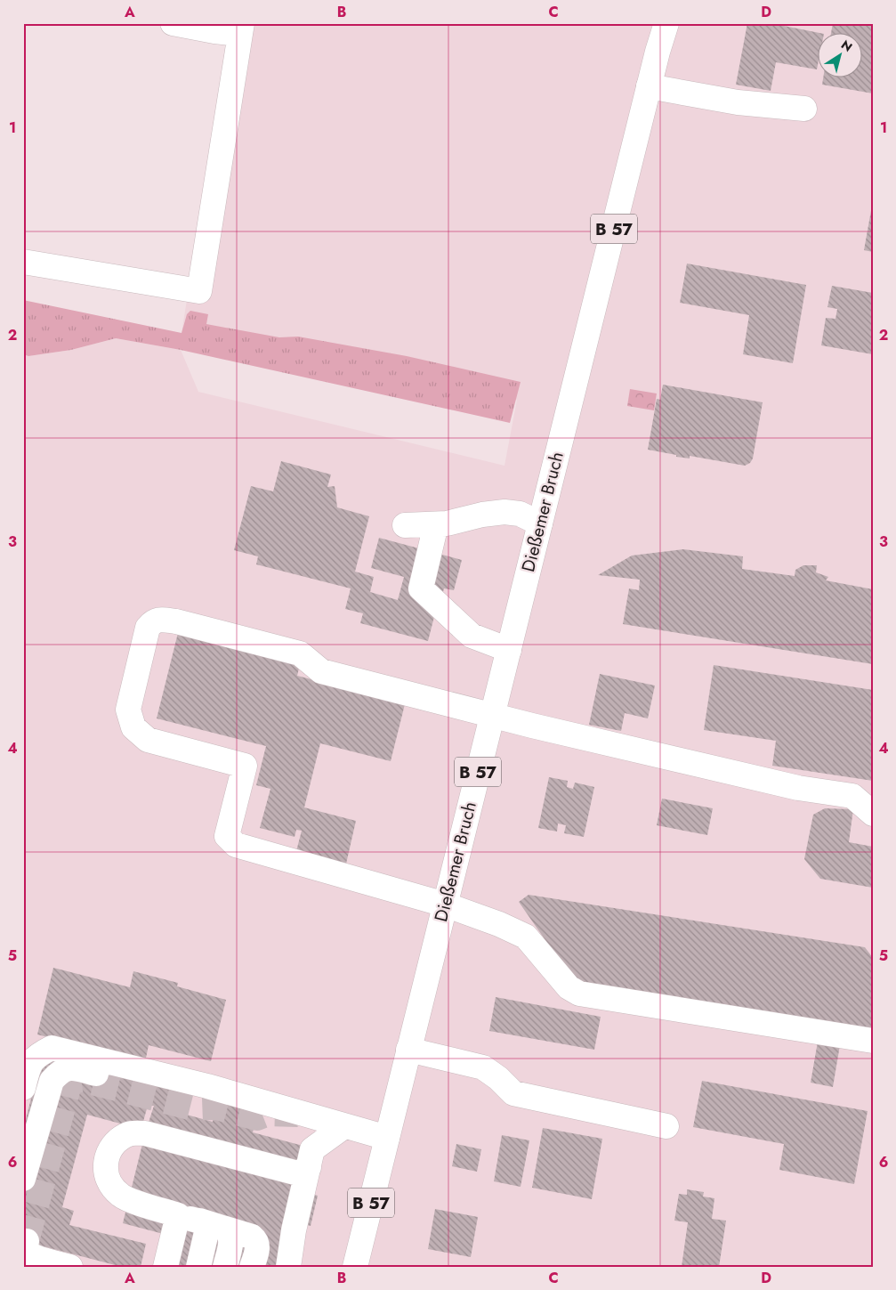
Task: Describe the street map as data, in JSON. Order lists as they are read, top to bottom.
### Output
{
  "streets": {
    "main road": ["B 57", "Dießemer Bruch"]
  },
  "crossings": [
    ["B 57", "Dießemer Bruch"]
  ],
  "north": "top right",
  "grid": {
    "columns": [
      "A",
      "B",
      "C",
      "D"
    ],
    "rows": [
      "1",
      "2",
      "3",
      "4",
      "5",
      "6"
    ]
  }
}
